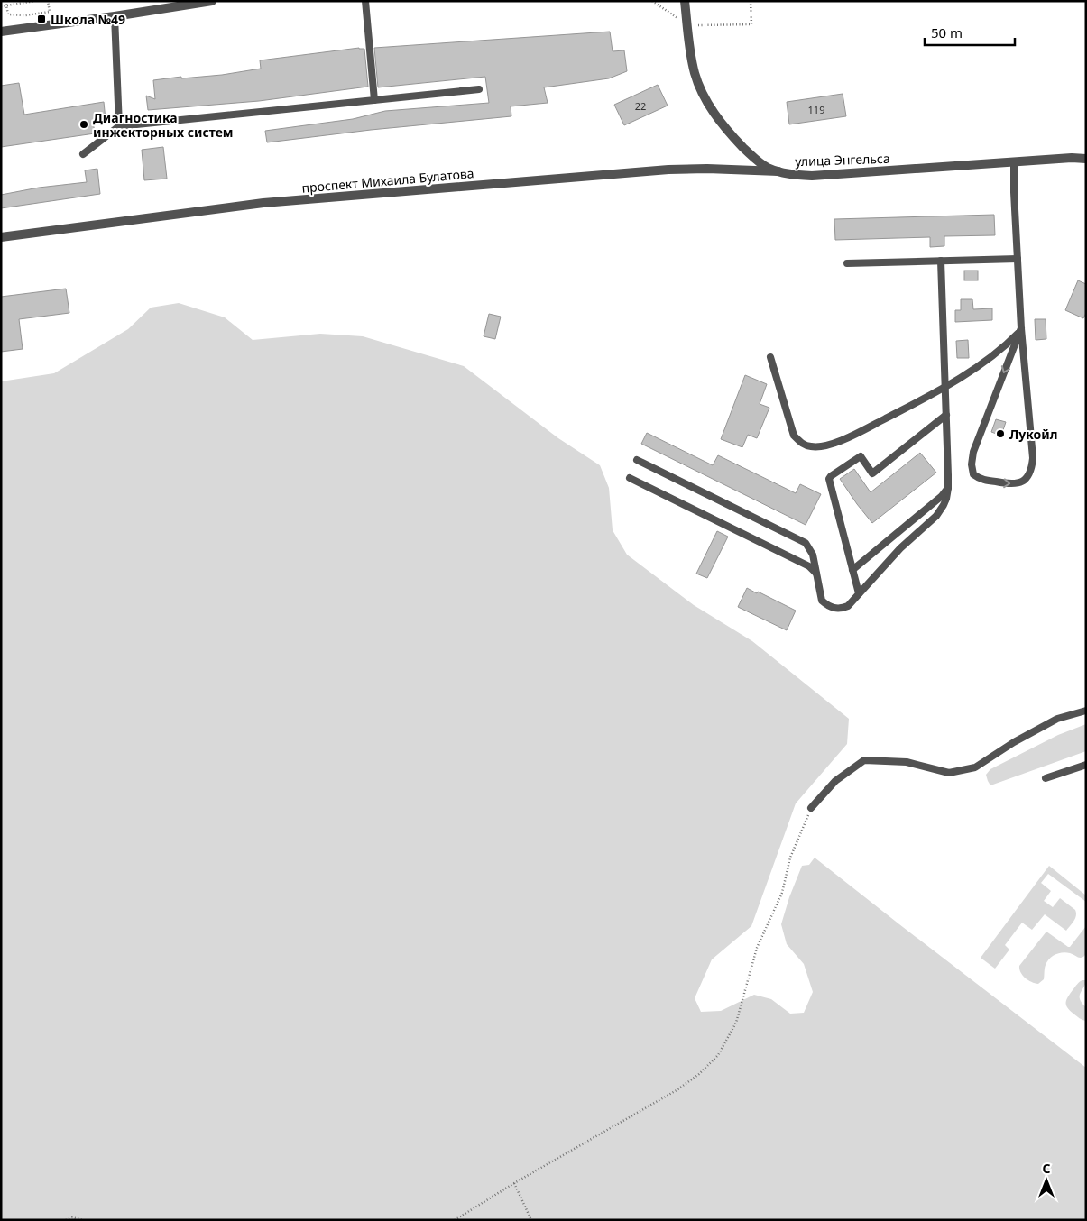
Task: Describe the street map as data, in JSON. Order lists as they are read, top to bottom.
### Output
{
  "streets": {
    "street": ["улица Энгельса", "проспект Михаила Булатова"]
  },
  "crossings": [
    ["улица Энгельса", "проспект Михаила Булатова"]
  ],
  "places": {
    "transit": ["Школа №49"],
    "other": ["Диагностика инжекторных систем", "Лукойл"]
  },
  "house_numbers": ["22", "119"],
  "scale_bar": "50 m",
  "north": "top"
}
